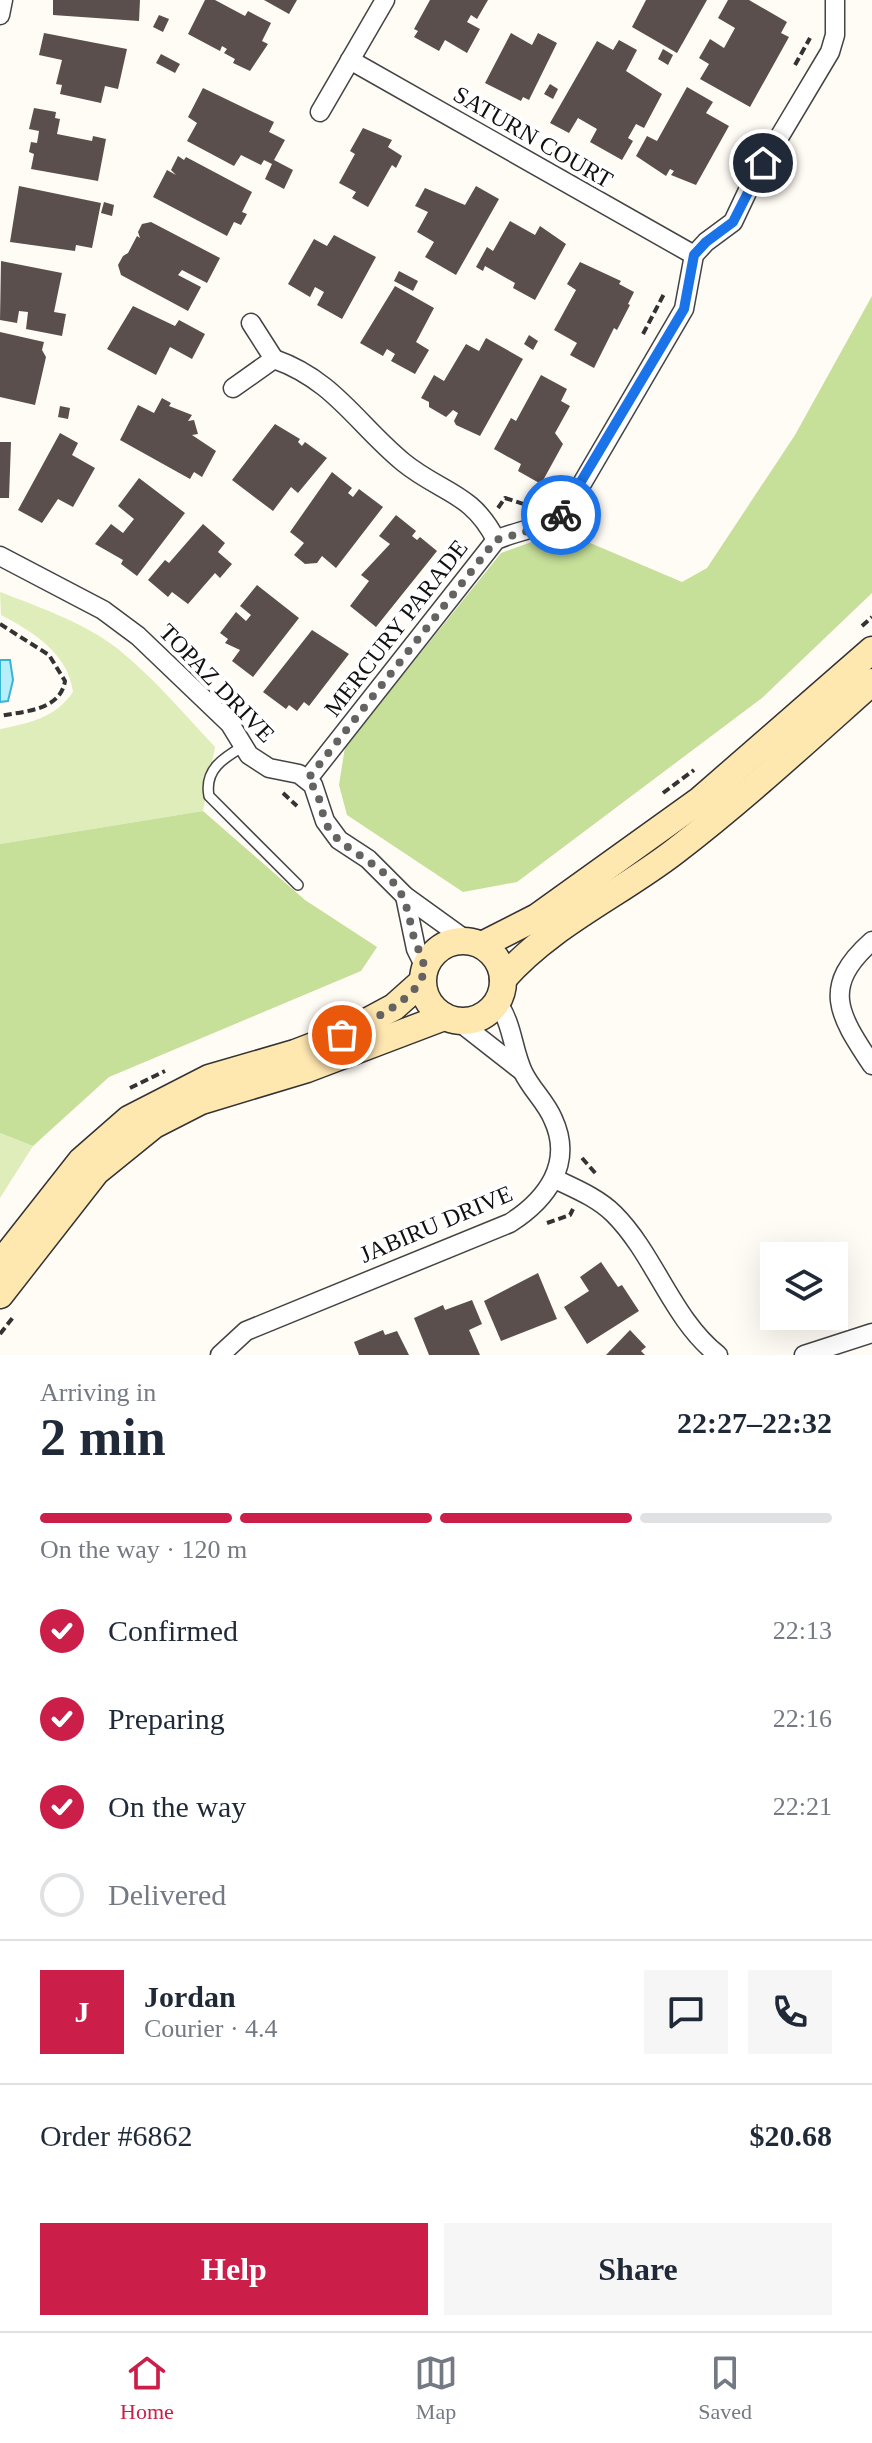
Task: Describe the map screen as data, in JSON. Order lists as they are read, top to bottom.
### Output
{
  "streets": {
    "street": [
      "SATURN COURT",
      "MERCURY PARADE",
      "TOPAZ DRIVE",
      "JABIRU DRIVE"
    ]
  },
  "crossings": [
    ["SATURN COURT", "MERCURY PARADE"],
    ["MERCURY PARADE", "TOPAZ DRIVE"]
  ],
  "page": {
    "heading": ["2 min", "Arriving in", "22:27–22:32"],
    "panel": [
      "Jordan",
      "Courier · 4.4",
      "Order #6862",
      "$20.68"
    ],
    "bar": "On the way · 120 m",
    "list": [
      ["Confirmed", "22:13"],
      ["Preparing", "22:16"],
      ["On the way", "22:21"],
      "Delivered"
    ],
    "round": "J",
    "buttons": ["Help", "Share"],
    "tabs": ["Home", "Map", "Saved"]
  }
}
